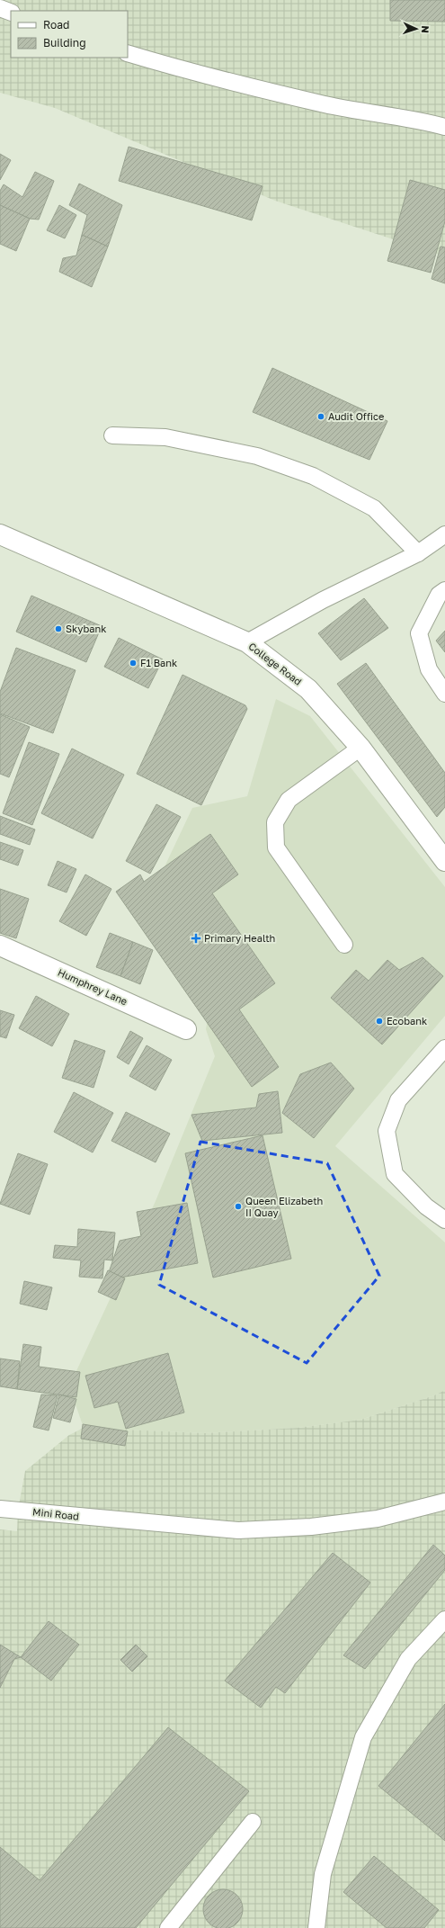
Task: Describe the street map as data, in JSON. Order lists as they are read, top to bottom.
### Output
{
  "streets": {
    "street": ["College Road", "Humphrey Lane"],
    "lane": ["Mini Road"]
  },
  "places": {
    "other": [
      "Audit Office",
      "Skybank",
      "F1 Bank",
      "Ecobank",
      "Queen Elizabeth II Quay"
    ],
    "health": ["Primary Health"]
  },
  "legend": ["Road", "Building"],
  "north": "right"
}
